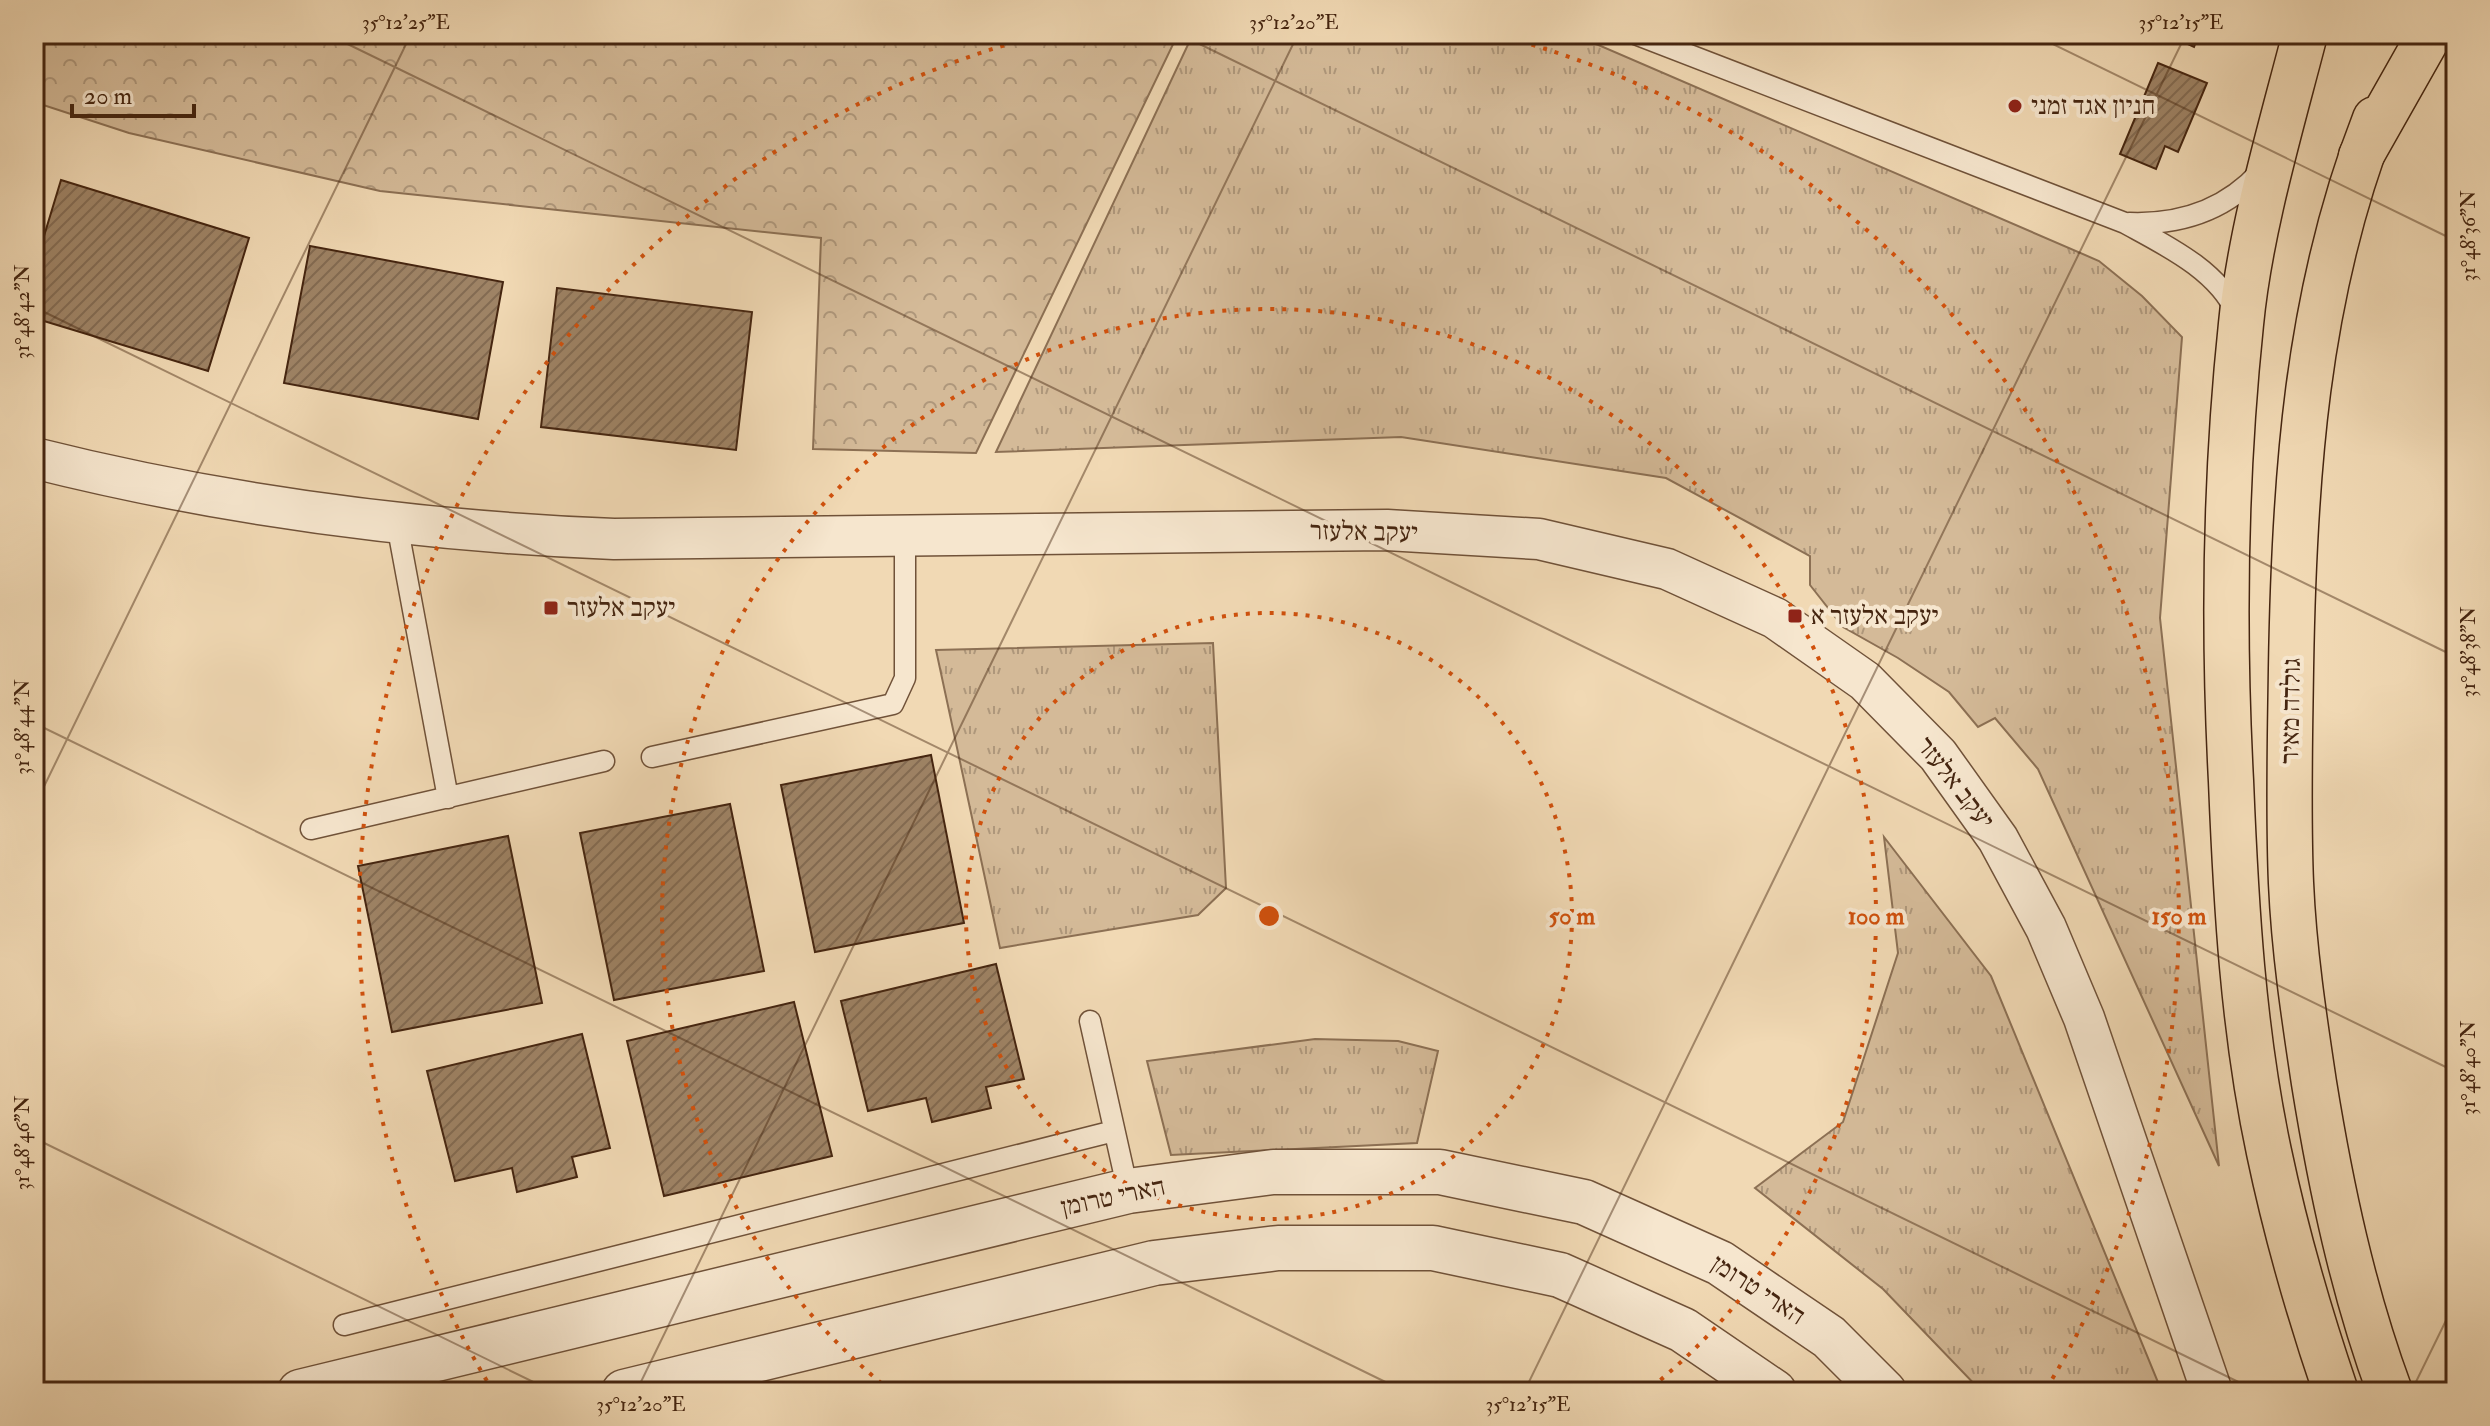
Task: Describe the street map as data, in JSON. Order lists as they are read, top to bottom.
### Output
{
  "streets": {
    "main road": ["גולדה מאיר"],
    "street": ["יעקב אלעזר", "הארי טרומן"]
  },
  "places": {
    "other": ["חניון אגד זמני"],
    "transit": ["יעקב אלעזר", "יעקב אלעזר א"]
  },
  "scale_bar": "20 m",
  "coordinates": [
    "35°12'25\"E",
    "35°12'20\"E",
    "35°12'15\"E",
    "31°48'36\"N",
    "31°48'42\"N",
    "31°48'38\"N",
    "31°48'44\"N",
    "31°48'40\"N",
    "31°48'46\"N"
  ],
  "rings": ["50 m", "100 m", "150 m"]
}
